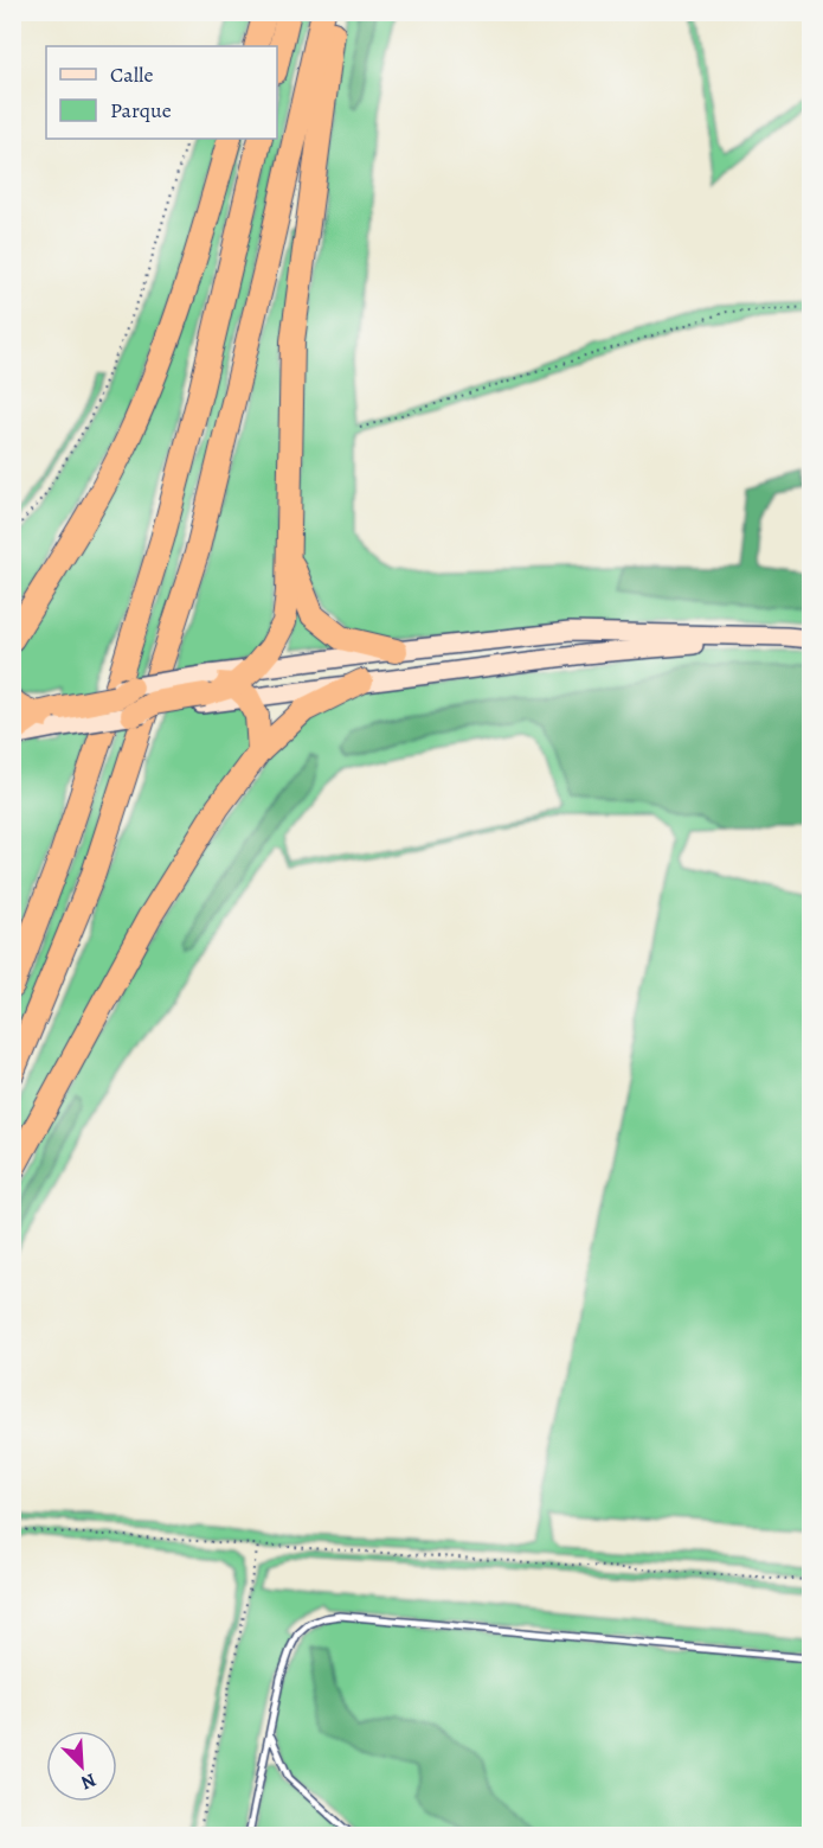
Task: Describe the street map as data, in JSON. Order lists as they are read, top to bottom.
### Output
{
  "legend": ["Calle", "Parque"],
  "north": "bottom right"
}
